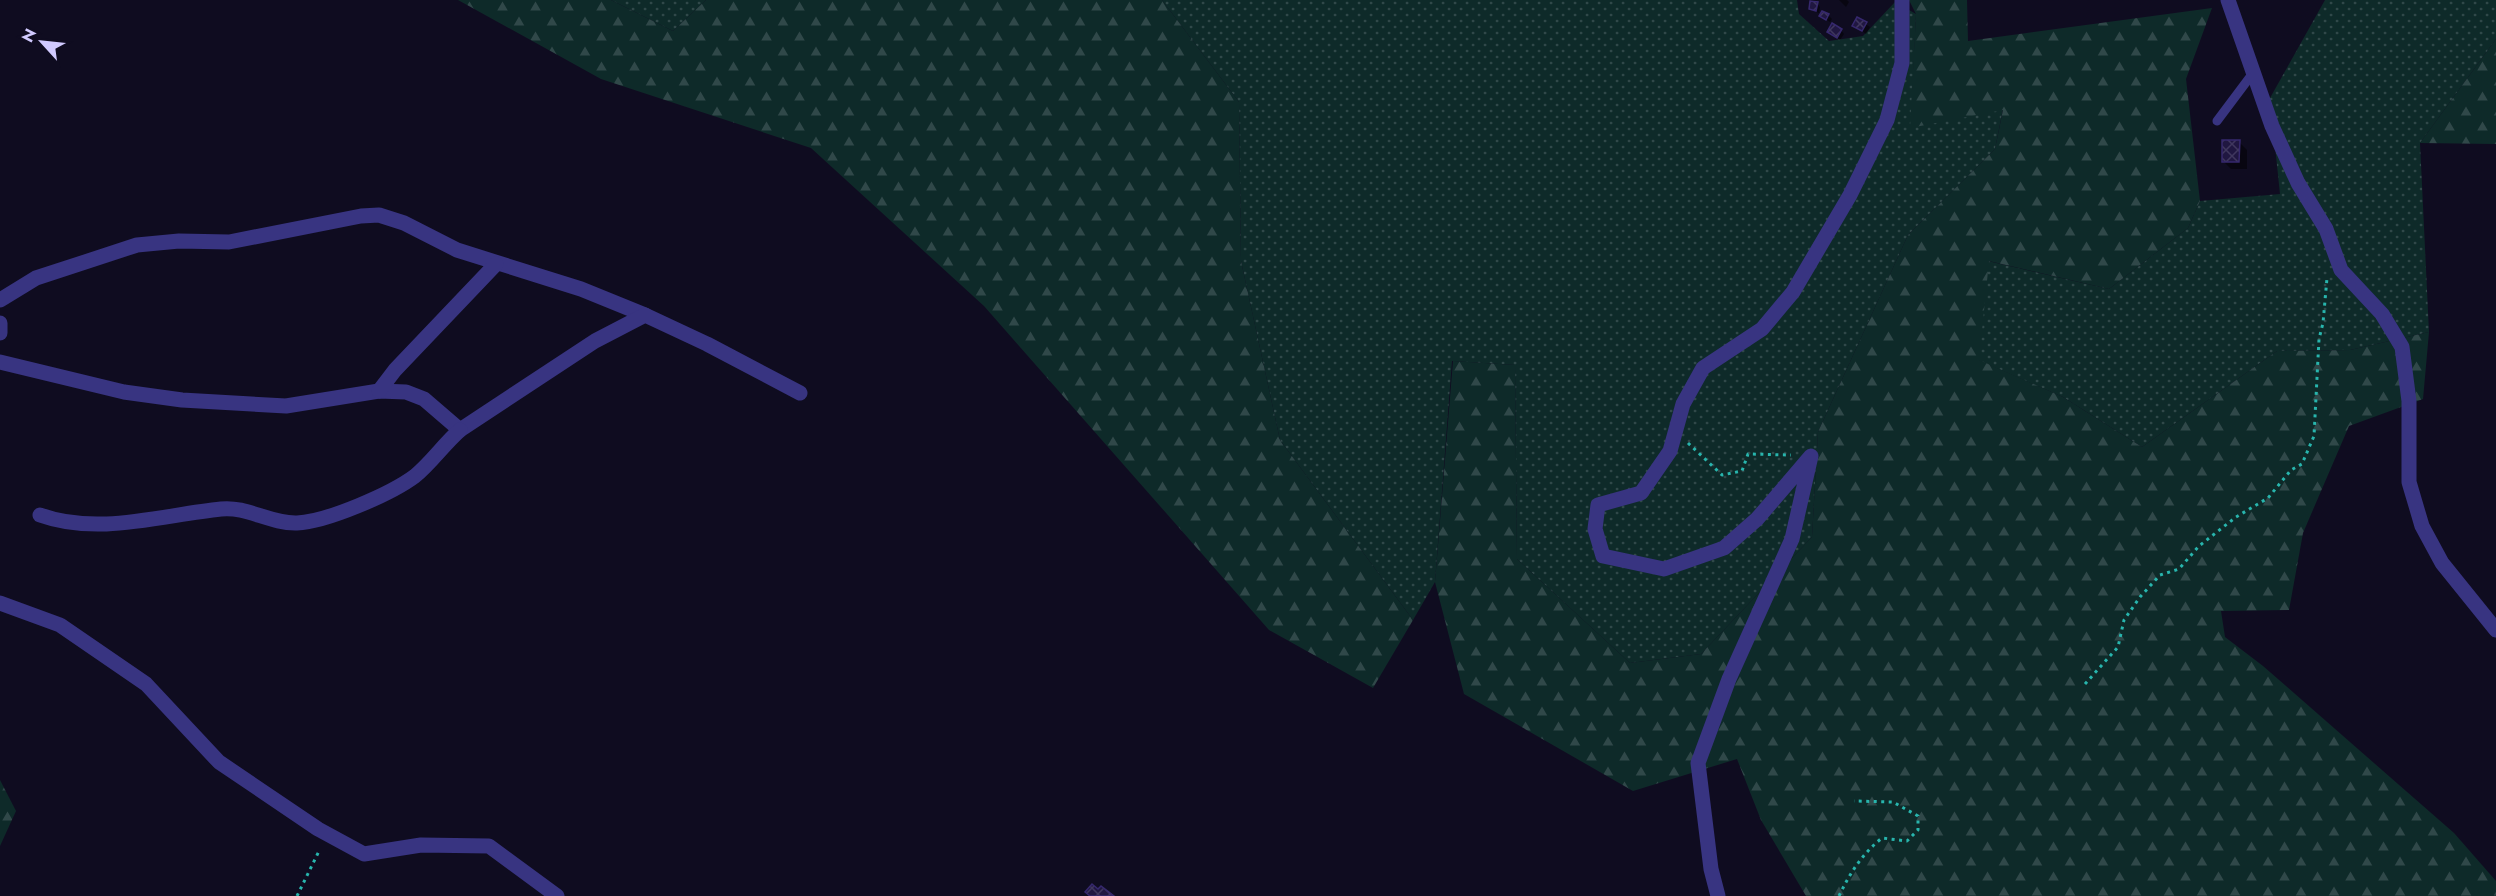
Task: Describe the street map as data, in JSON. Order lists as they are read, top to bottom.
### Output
{
  "north": "top left"
}
